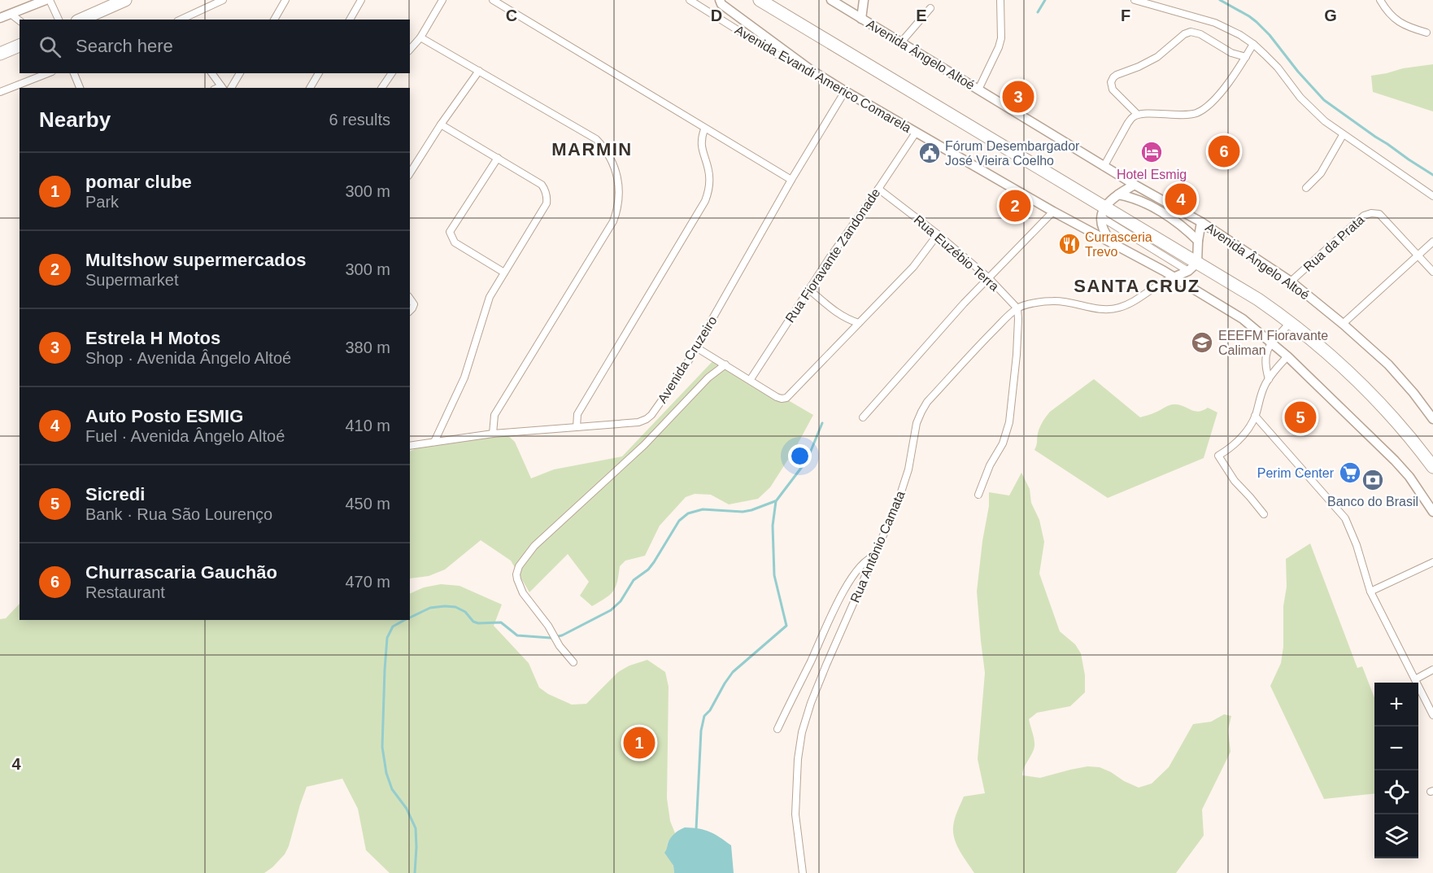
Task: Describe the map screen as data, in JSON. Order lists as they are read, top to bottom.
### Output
{
  "streets": {
    "street": [
      "Avenida Ângelo Altoé",
      "Avenida Evandi Americo Comarela",
      "Rua da Prata",
      "Rua Euzébio Terra",
      "Rua Fioravante Zandonade",
      "Avenida Cruzeiro",
      "Rua Antônio Camata"
    ]
  },
  "crossings": [
    ["Avenida Ângelo Altoé", "Rua da Prata"],
    ["Avenida Evandi Americo Comarela", "Rua Fioravante Zandonade"],
    ["Avenida Evandi Americo Comarela", "Avenida Cruzeiro"],
    ["Avenida Evandi Americo Comarela", "Rua Antônio Camata"],
    ["Rua Euzébio Terra", "Rua Fioravante Zandonade"],
    ["Rua Euzébio Terra", "Rua Antônio Camata"]
  ],
  "districts": ["MARMIN", "SANTA CRUZ"],
  "places": {
    "hotel": ["Hotel Esmig"],
    "public building": ["Fórum Desembargador José Vieira Coelho"],
    "restaurant": ["Currasceria Trevo"],
    "school or university": ["EEEFM Fioravante Caliman"],
    "supermarket": ["Perim Center"],
    "bank": ["Banco do Brasil"]
  },
  "page": {
    "search": "Search here",
    "pins": [
      "3",
      "6",
      "4",
      "2",
      "5",
      "1"
    ],
    "heading": ["Nearby", "6 results"],
    "list": [
      {
        "mark": "1",
        "name": "pomar clube",
        "note": "Park",
        "value": "300 m"
      },
      {
        "mark": "2",
        "name": "Multshow supermercados",
        "note": "Supermarket",
        "value": "300 m"
      },
      {
        "mark": "3",
        "name": "Estrela H Motos",
        "note": "Shop · Avenida Ângelo Altoé",
        "value": "380 m"
      },
      {
        "mark": "4",
        "name": "Auto Posto ESMIG",
        "note": "Fuel · Avenida Ângelo Altoé",
        "value": "410 m"
      },
      {
        "mark": "5",
        "name": "Sicredi",
        "note": "Bank · Rua São Lourenço",
        "value": "450 m"
      },
      {
        "mark": "6",
        "name": "Churrascaria Gauchão",
        "note": "Restaurant",
        "value": "470 m"
      }
    ],
    "map_buttons": ["+", "−"]
  },
  "grid": {
    "columns": [
      "C",
      "D",
      "E",
      "F",
      "G"
    ],
    "rows": ["4"]
  }
}
